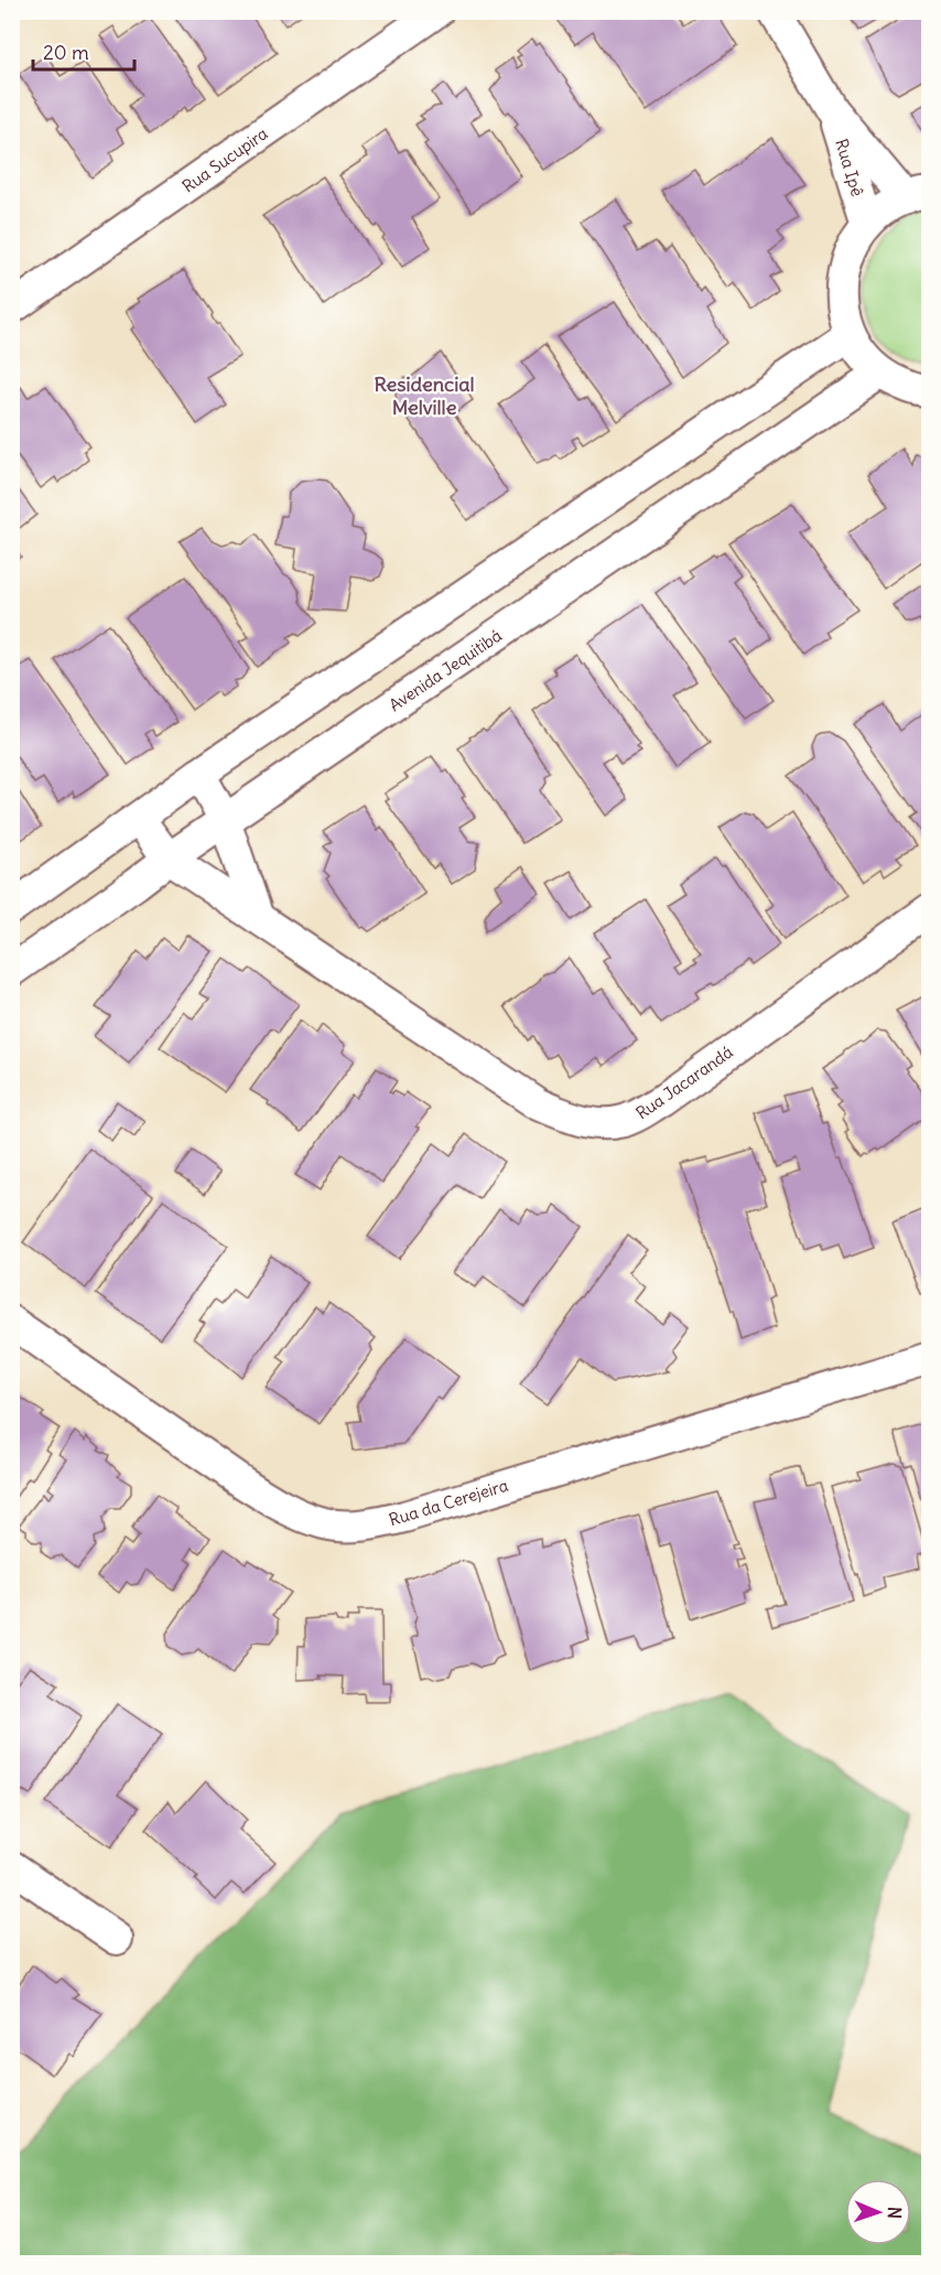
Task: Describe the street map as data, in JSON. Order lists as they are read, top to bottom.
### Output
{
  "streets": {
    "street": [
      "Rua Sucupira",
      "Rua Ipê",
      "Avenida Jequitibá",
      "Rua Jacarandá",
      "Rua da Cerejeira"
    ]
  },
  "crossings": [
    ["Avenida Jequitibá", "Rua Jacarandá"]
  ],
  "districts": ["Residencial Melville"],
  "scale_bar": "20 m",
  "north": "right"
}
